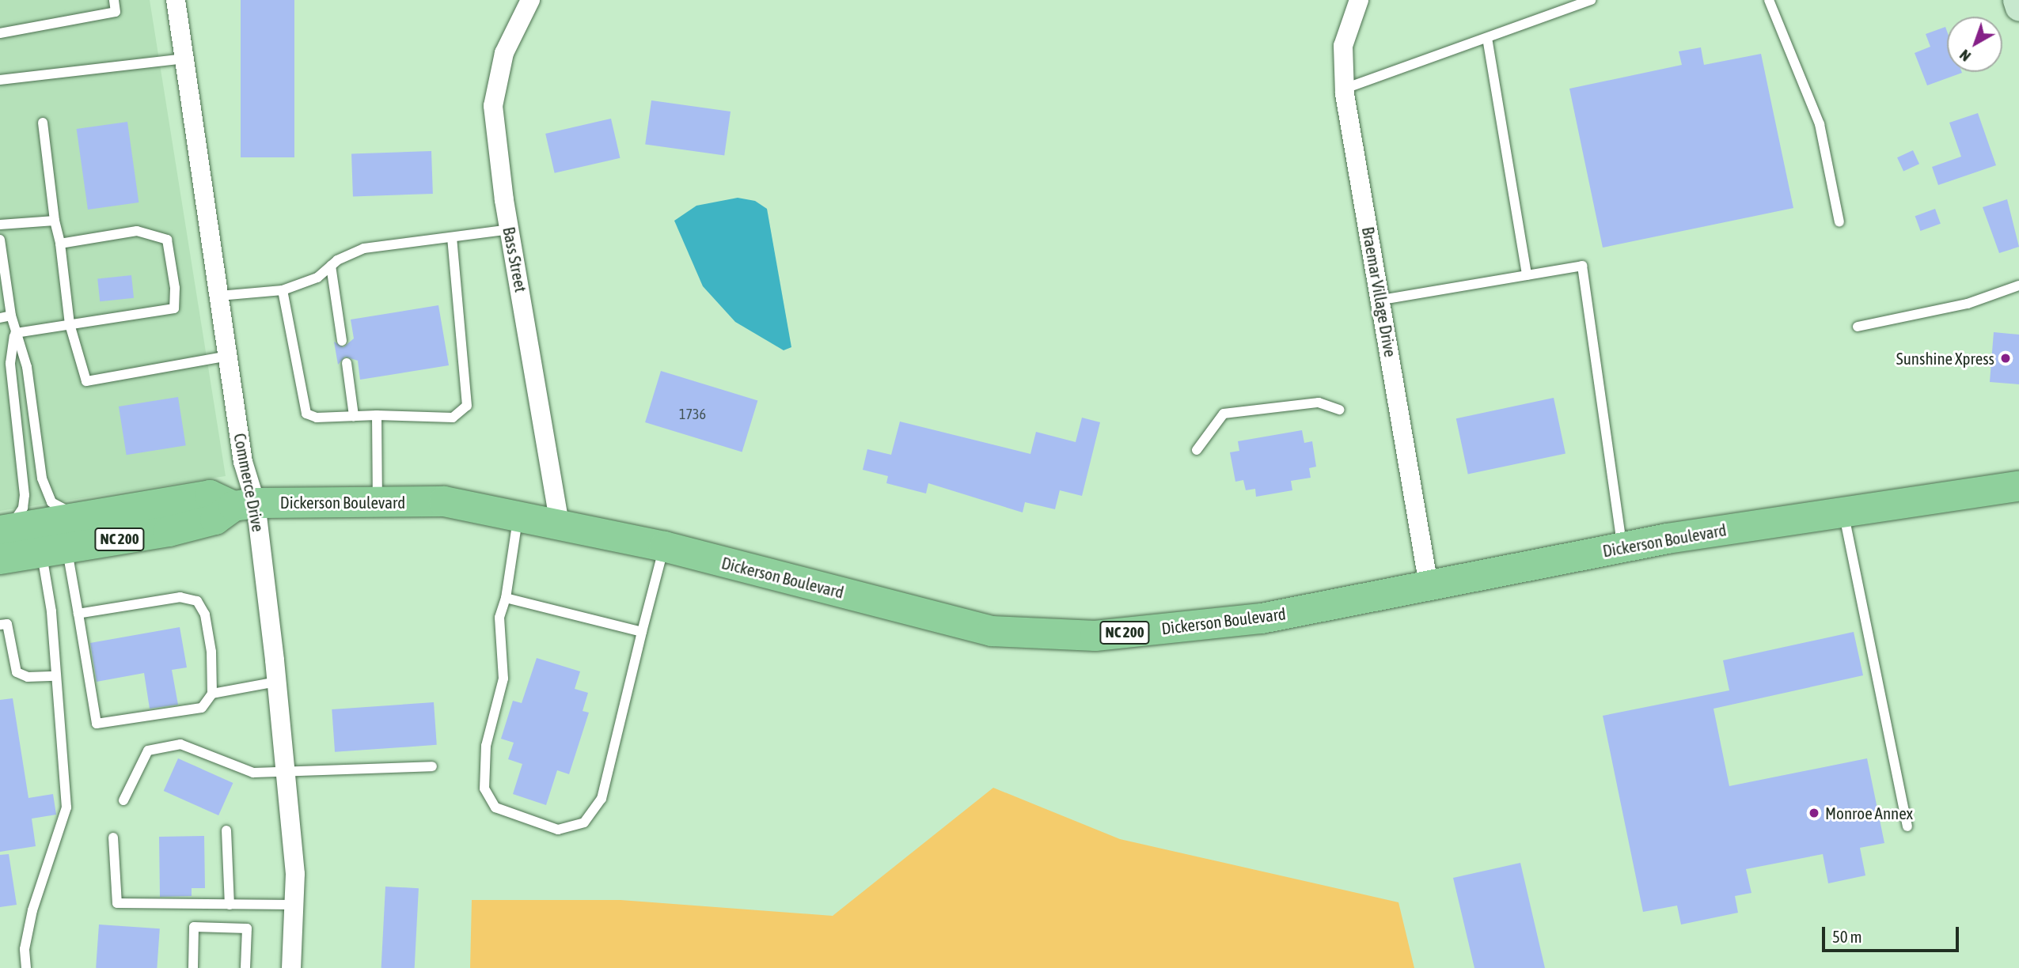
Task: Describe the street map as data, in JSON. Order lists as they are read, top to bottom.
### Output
{
  "streets": {
    "main road": ["Dickerson Boulevard", "NC 200"],
    "street": ["Bass Street", "Braemar Village Drive", "Commerce Drive"]
  },
  "crossings": [
    ["Bass Street", "Dickerson Boulevard"],
    ["Braemar Village Drive", "Dickerson Boulevard"],
    ["Commerce Drive", "Dickerson Boulevard"],
    ["Commerce Drive", "NC 200"],
    ["Dickerson Boulevard", "NC 200"]
  ],
  "places": ["Sunshine Xpress", "Monroe Annex"],
  "house_numbers": ["1736"],
  "scale_bar": "50 m",
  "north": "bottom left"
}
